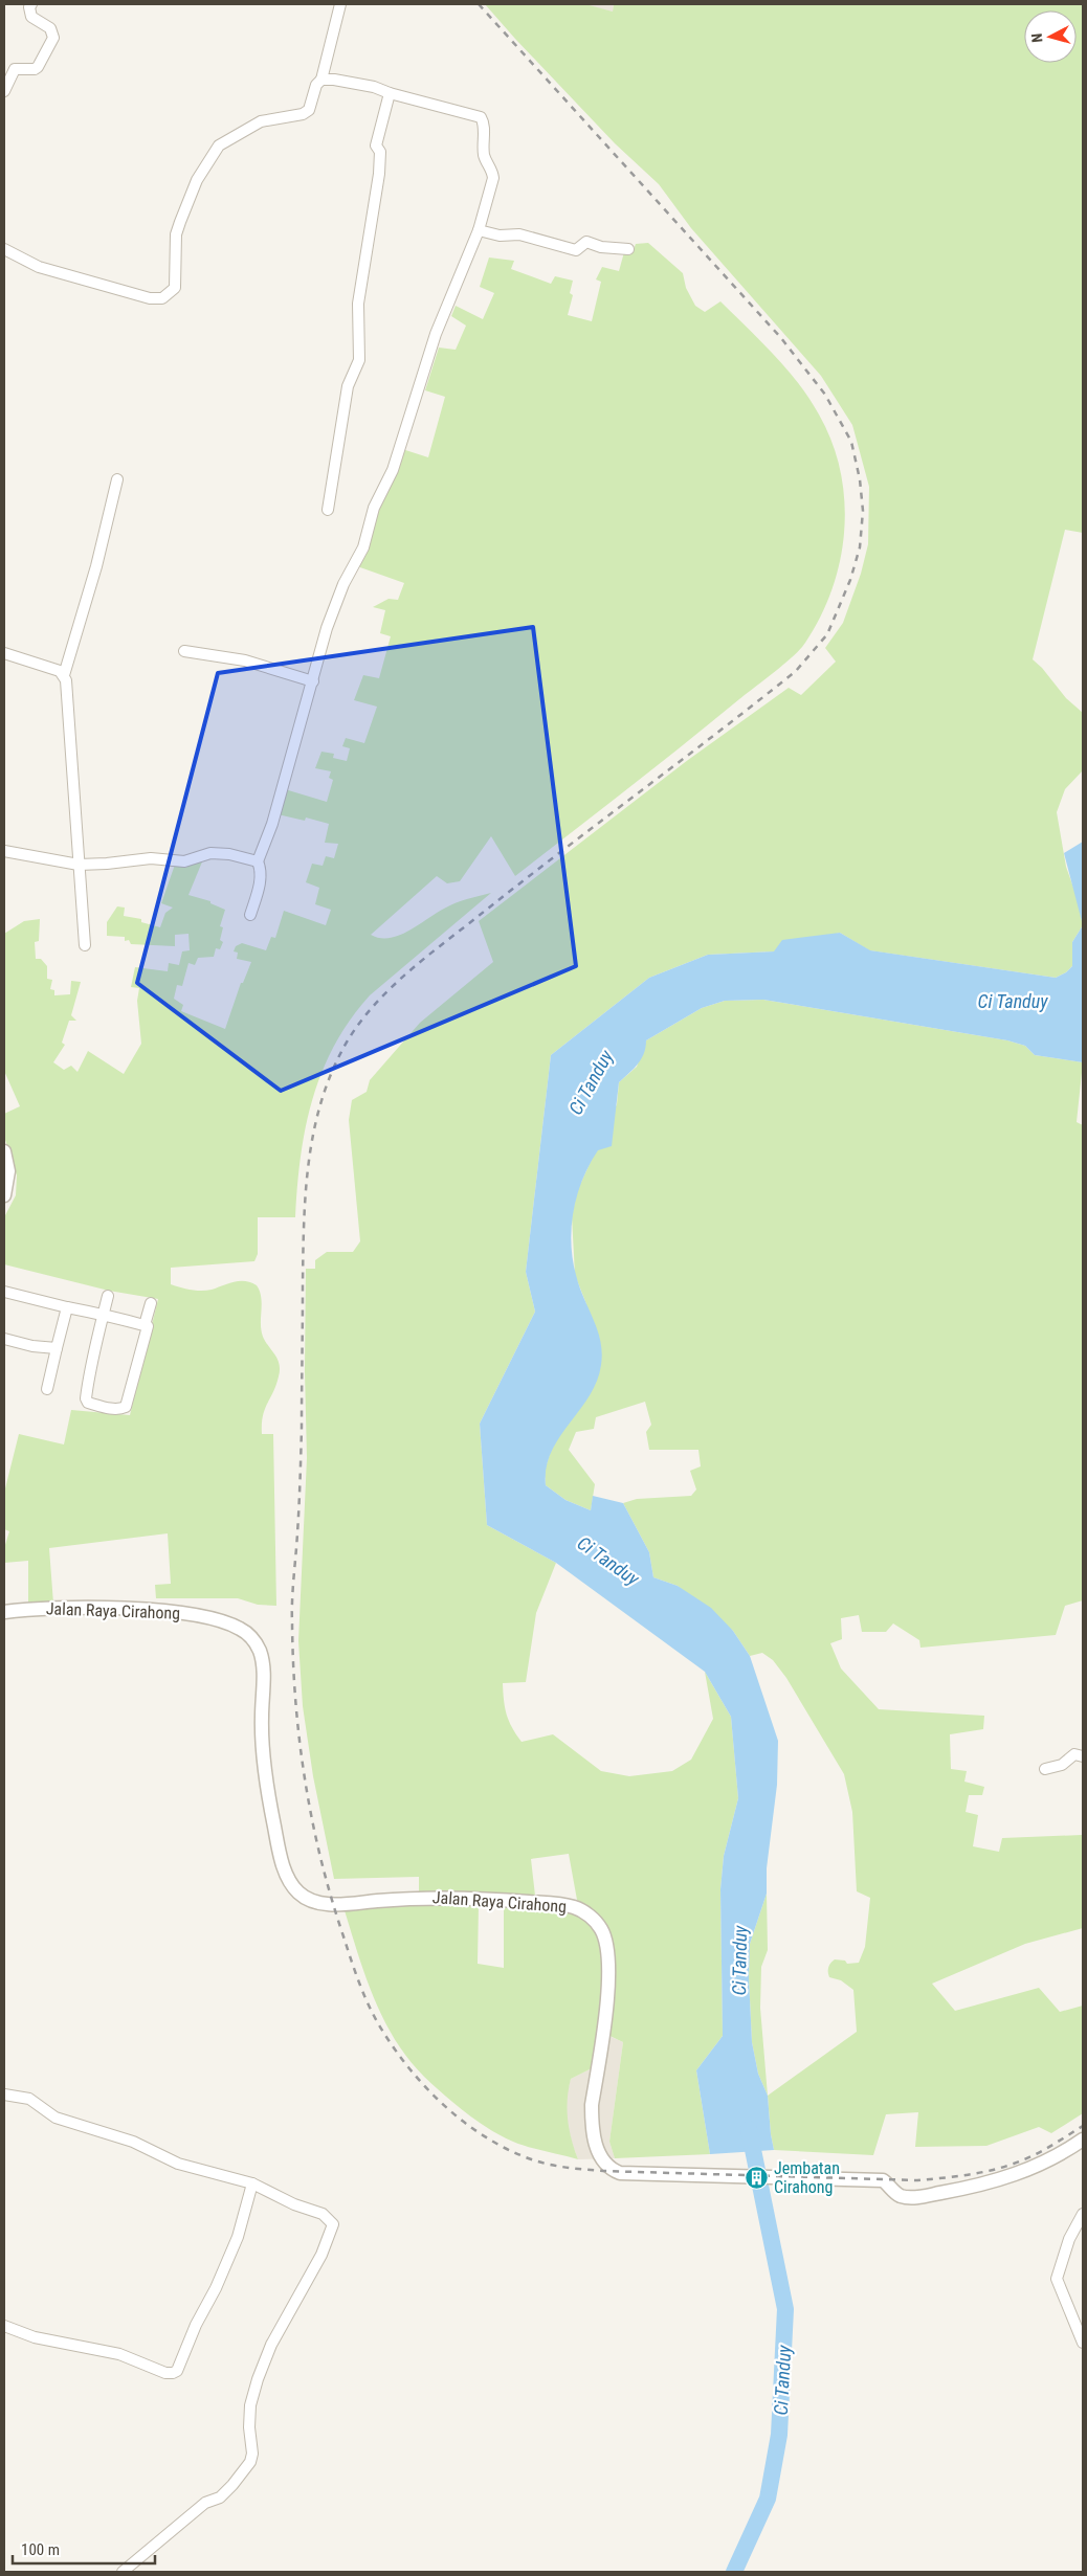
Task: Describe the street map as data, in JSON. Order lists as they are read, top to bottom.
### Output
{
  "streets": {
    "street": ["Jalan Raya Cirahong"]
  },
  "water": ["Ci Tanduy"],
  "places": {
    "building": ["Jembatan Cirahong"]
  },
  "scale_bar": "100 m",
  "north": "left"
}
